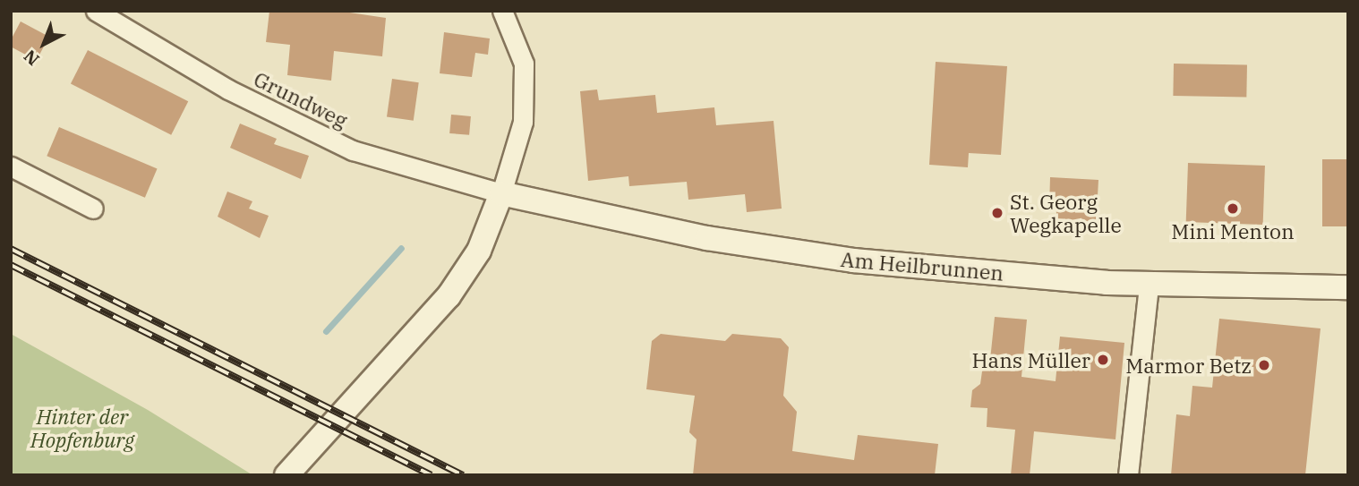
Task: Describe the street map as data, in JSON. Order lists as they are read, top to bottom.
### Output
{
  "streets": {
    "street": ["Grundweg", "Am Heilbrunnen"]
  },
  "crossings": [
    ["Grundweg", "Am Heilbrunnen"]
  ],
  "parks": ["Hinter der Hopfenburg"],
  "places": [
    "Mini Menton",
    "St. Georg Wegkapelle",
    "Hans Müller",
    "Marmor Betz"
  ],
  "north": "bottom left"
}
